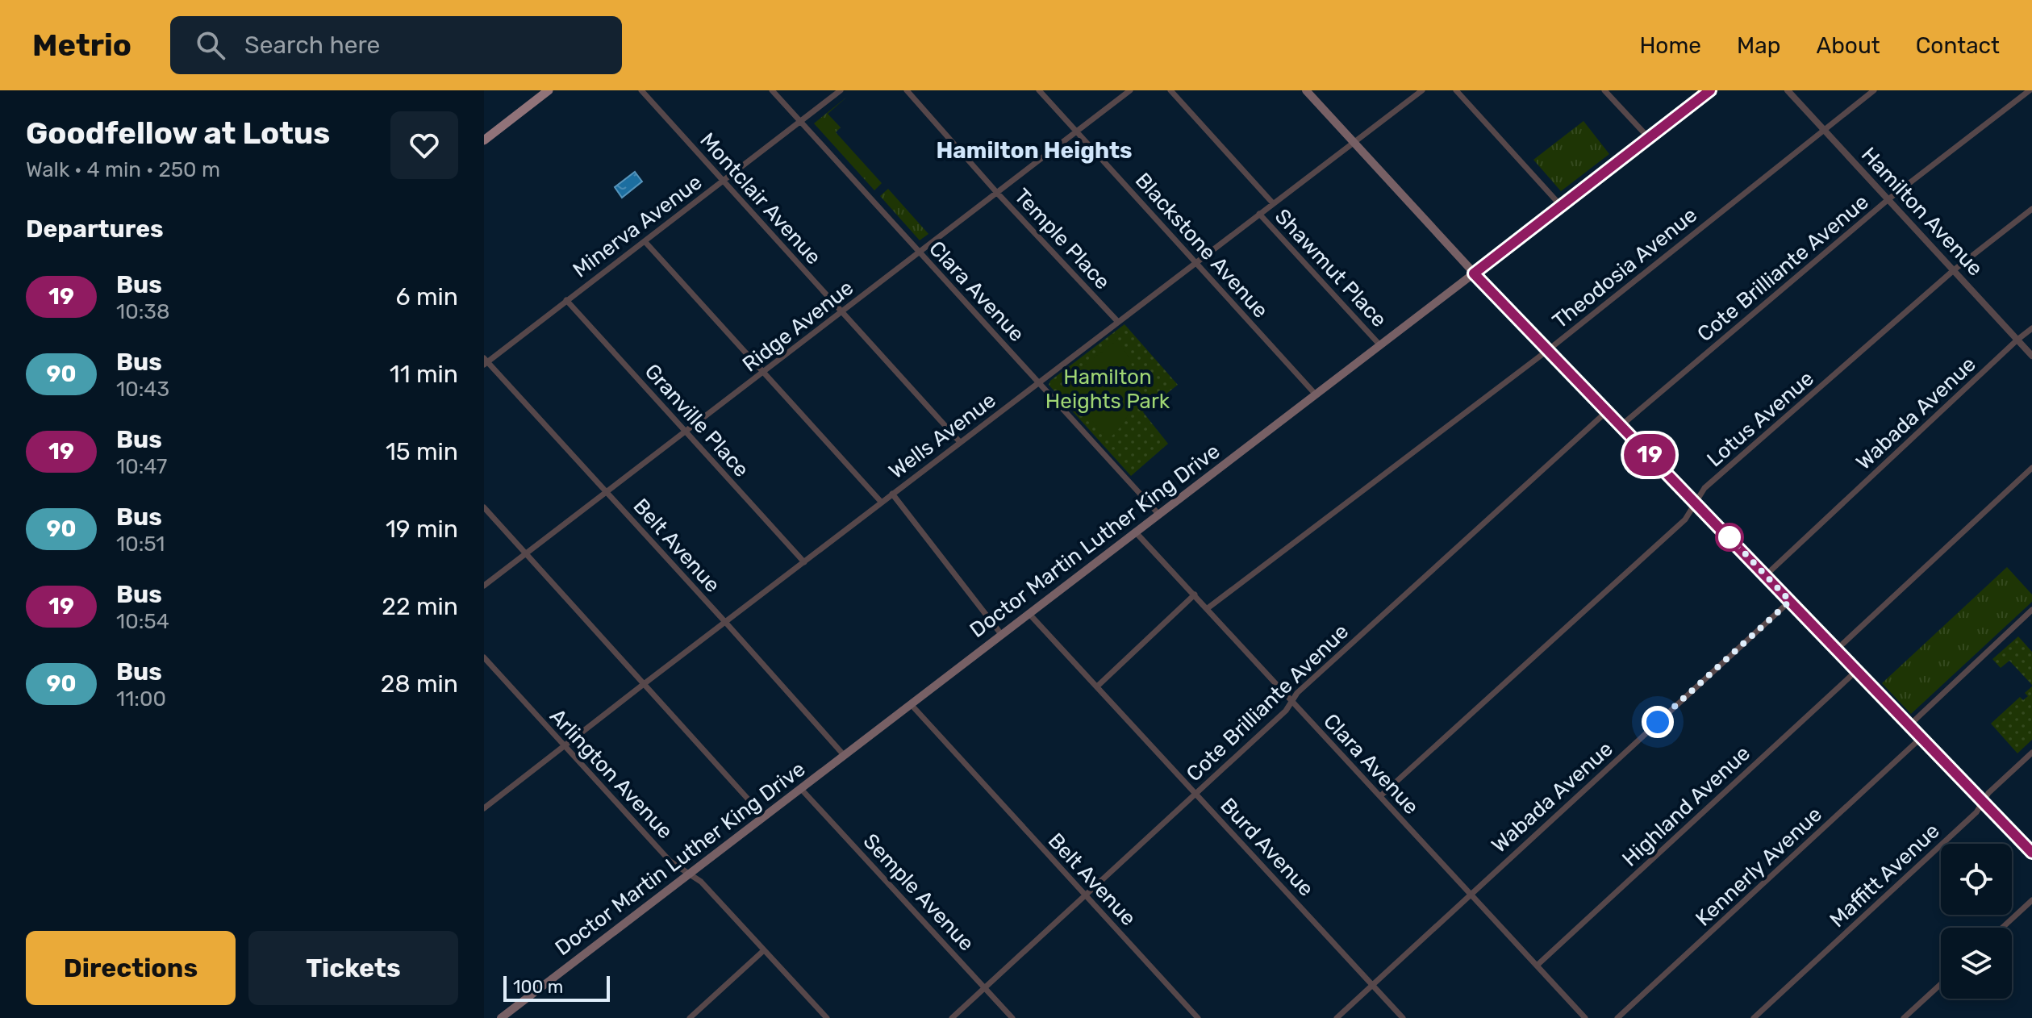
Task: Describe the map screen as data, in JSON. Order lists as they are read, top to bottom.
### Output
{
  "streets": {
    "main road": ["Doctor Martin Luther King Drive"],
    "street": [
      "Montclair Avenue",
      "Hamilton Avenue",
      "Minerva Avenue",
      "Temple Place",
      "Blackstone Avenue",
      "Shawmut Place",
      "Theodosia Avenue",
      "Cote Brilliante Avenue",
      "Clara Avenue",
      "Ridge Avenue",
      "Wabada Avenue",
      "Lotus Avenue",
      "Granville Place",
      "Wells Avenue",
      "Belt Avenue",
      "Arlington Avenue",
      "Highland Avenue",
      "Burd Avenue",
      "Kennerly Avenue",
      "Maffitt Avenue",
      "Semple Avenue"
    ]
  },
  "crossings": [
    ["Montclair Avenue", "Minerva Avenue"],
    ["Montclair Avenue", "Ridge Avenue"],
    ["Montclair Avenue", "Wells Avenue"],
    ["Hamilton Avenue", "Theodosia Avenue"],
    ["Hamilton Avenue", "Cote Brilliante Avenue"],
    ["Hamilton Avenue", "Wabada Avenue"],
    ["Hamilton Avenue", "Lotus Avenue"],
    ["Minerva Avenue", "Clara Avenue"],
    ["Minerva Avenue", "Granville Place"],
    ["Minerva Avenue", "Belt Avenue"],
    ["Temple Place", "Ridge Avenue"],
    ["Temple Place", "Wells Avenue"],
    ["Blackstone Avenue", "Ridge Avenue"],
    ["Blackstone Avenue", "Wells Avenue"],
    ["Blackstone Avenue", "Doctor Martin Luther King Drive"],
    ["Shawmut Place", "Wells Avenue"],
    ["Shawmut Place", "Doctor Martin Luther King Drive"],
    ["Theodosia Avenue", "Clara Avenue"],
    ["Cote Brilliante Avenue", "Clara Avenue"],
    ["Cote Brilliante Avenue", "Belt Avenue"],
    ["Cote Brilliante Avenue", "Burd Avenue"],
    ["Cote Brilliante Avenue", "Semple Avenue"],
    ["Clara Avenue", "Ridge Avenue"],
    ["Clara Avenue", "Wabada Avenue"],
    ["Clara Avenue", "Lotus Avenue"],
    ["Clara Avenue", "Wells Avenue"],
    ["Clara Avenue", "Doctor Martin Luther King Drive"],
    ["Clara Avenue", "Highland Avenue"],
    ["Ridge Avenue", "Granville Place"],
    ["Ridge Avenue", "Belt Avenue"],
    ["Wabada Avenue", "Burd Avenue"],
    ["Granville Place", "Wells Avenue"],
    ["Wells Avenue", "Belt Avenue"],
    ["Wells Avenue", "Arlington Avenue"],
    ["Doctor Martin Luther King Drive", "Belt Avenue"],
    ["Doctor Martin Luther King Drive", "Arlington Avenue"],
    ["Doctor Martin Luther King Drive", "Burd Avenue"],
    ["Doctor Martin Luther King Drive", "Semple Avenue"]
  ],
  "districts": ["Hamilton Heights"],
  "parks": ["Hamilton Heights Park"],
  "lines": ["bus line 19"],
  "scale_bar": "100 m",
  "page": {
    "header": "Metrio",
    "search": "Search here",
    "nav": [
      "Home",
      "Map",
      "About",
      "Contact"
    ],
    "heading": [
      ["Goodfellow at Lotus", "Walk · 4 min · 250 m"],
      "Departures"
    ],
    "on_map": "19",
    "list": [
      {
        "mark": "19",
        "name": "Bus",
        "note": "10:38",
        "value": "6 min"
      },
      {
        "mark": "90",
        "name": "Bus",
        "note": "10:43",
        "value": "11 min"
      },
      {
        "mark": "19",
        "name": "Bus",
        "note": "10:47",
        "value": "15 min"
      },
      {
        "mark": "90",
        "name": "Bus",
        "note": "10:51",
        "value": "19 min"
      },
      {
        "mark": "19",
        "name": "Bus",
        "note": "10:54",
        "value": "22 min"
      },
      {
        "mark": "90",
        "name": "Bus",
        "note": "11:00",
        "value": "28 min"
      }
    ],
    "buttons": ["Directions", "Tickets"],
    "scale": "100 m"
  }
}
